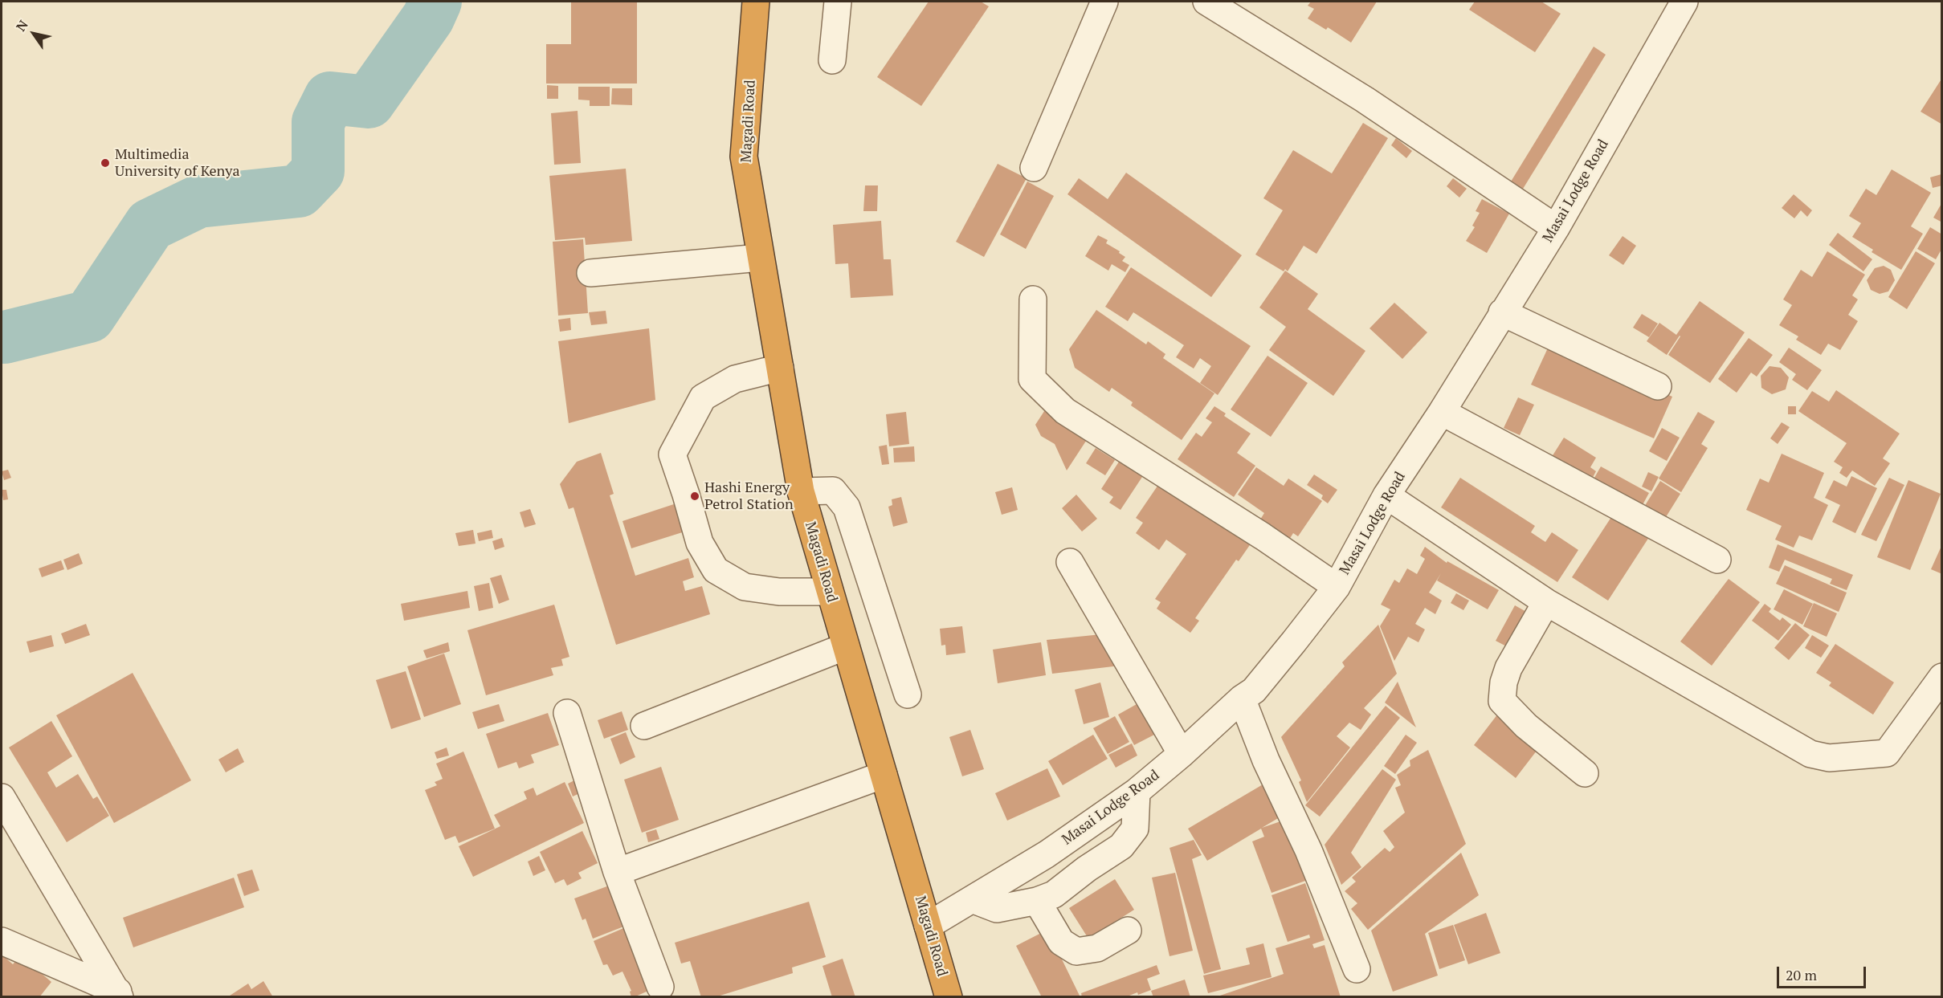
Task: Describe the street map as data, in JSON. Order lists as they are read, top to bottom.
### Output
{
  "streets": {
    "highway": ["Magadi Road"],
    "street": ["Masai Lodge Road"]
  },
  "crossings": [
    ["Magadi Road", "Masai Lodge Road"]
  ],
  "places": ["Multimedia University of Kenya", "Hashi Energy Petrol Station"],
  "scale_bar": "20 m",
  "north": "top left"
}
